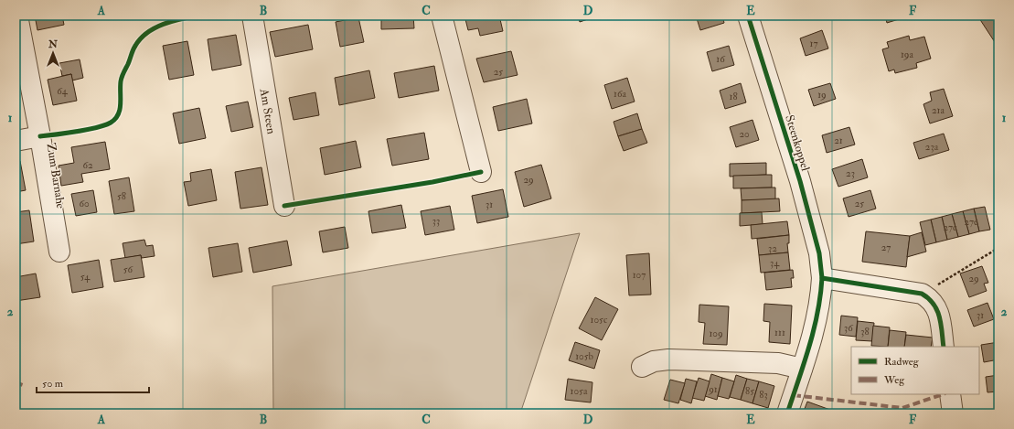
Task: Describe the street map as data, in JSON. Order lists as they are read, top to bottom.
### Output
{
  "streets": {
    "street": ["Am Steen", "Steenkoppel", "Zum Barnahe"]
  },
  "house_numbers": [
    "17",
    "19a",
    "16",
    "25",
    "64",
    "16a",
    "19",
    "18",
    "21a",
    "20",
    "21",
    "23a",
    "62",
    "23",
    "29",
    "58",
    "60",
    "25",
    "31",
    "33",
    "27e",
    "27c",
    "27",
    "32",
    "34",
    "56",
    "107",
    "54",
    "29",
    "31",
    "105c",
    "36",
    "38",
    "111",
    "109",
    "105b",
    "91",
    "105a",
    "85",
    "83"
  ],
  "legend": ["Radweg", "Weg"],
  "scale_bar": "50 m",
  "north": "top",
  "grid": {
    "columns": [
      "A",
      "B",
      "C",
      "D",
      "E",
      "F"
    ],
    "rows": ["1", "2"]
  }
}
